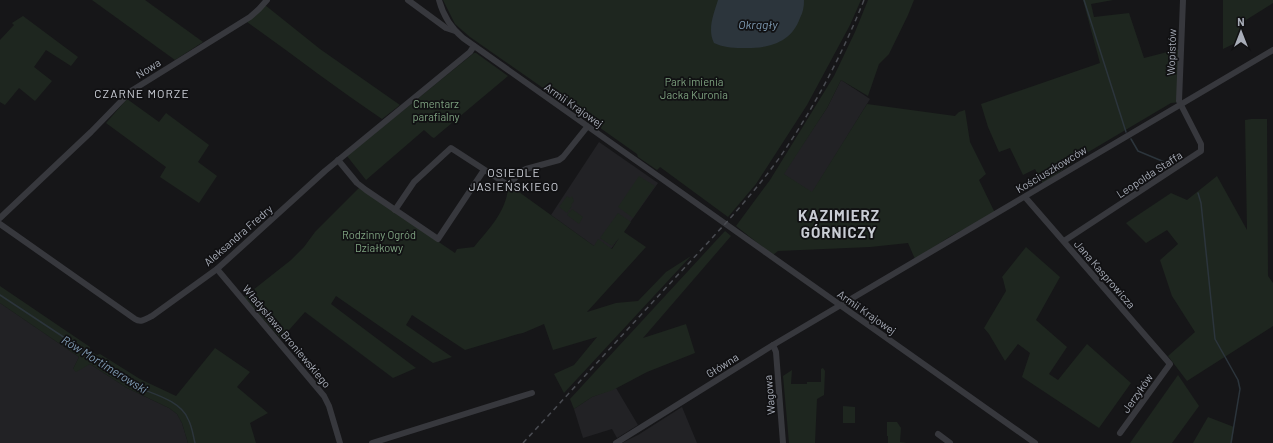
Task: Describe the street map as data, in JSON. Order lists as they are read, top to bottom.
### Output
{
  "streets": {
    "street": [
      "Wopistów",
      "Nowa",
      "Armii Krajowej",
      "Kościuszkowców",
      "Leopolda Staffa",
      "Aleksandra Fredry",
      "Jana Kasprowicza",
      "Władysława Broniewskiego",
      "Główna",
      "Jerzyków",
      "Wagowa"
    ]
  },
  "crossings": [
    ["Wopistów", "Kościuszkowców"],
    ["Wopistów", "Leopolda Staffa"],
    ["Armii Krajowej", "Kościuszkowców"],
    ["Armii Krajowej", "Aleksandra Fredry"],
    ["Armii Krajowej", "Główna"],
    ["Kościuszkowców", "Leopolda Staffa"],
    ["Kościuszkowców", "Jana Kasprowicza"],
    ["Kościuszkowców", "Główna"],
    ["Leopolda Staffa", "Jana Kasprowicza"],
    ["Aleksandra Fredry", "Władysława Broniewskiego"],
    ["Jana Kasprowicza", "Jerzyków"],
    ["Główna", "Wagowa"]
  ],
  "districts": ["CZARNE MORZE", "OSIEDLE JASIEŃSKIEGO", "KAZIMIERZ GÓRNICZY"],
  "water": ["Okrągły", "Rów Mortimerowski"],
  "parks": ["Park imienia Jacka Kuronia", "Cmentarz parafialny", "Rodzinny Ogród Działkowy"],
  "north": "top"
}
